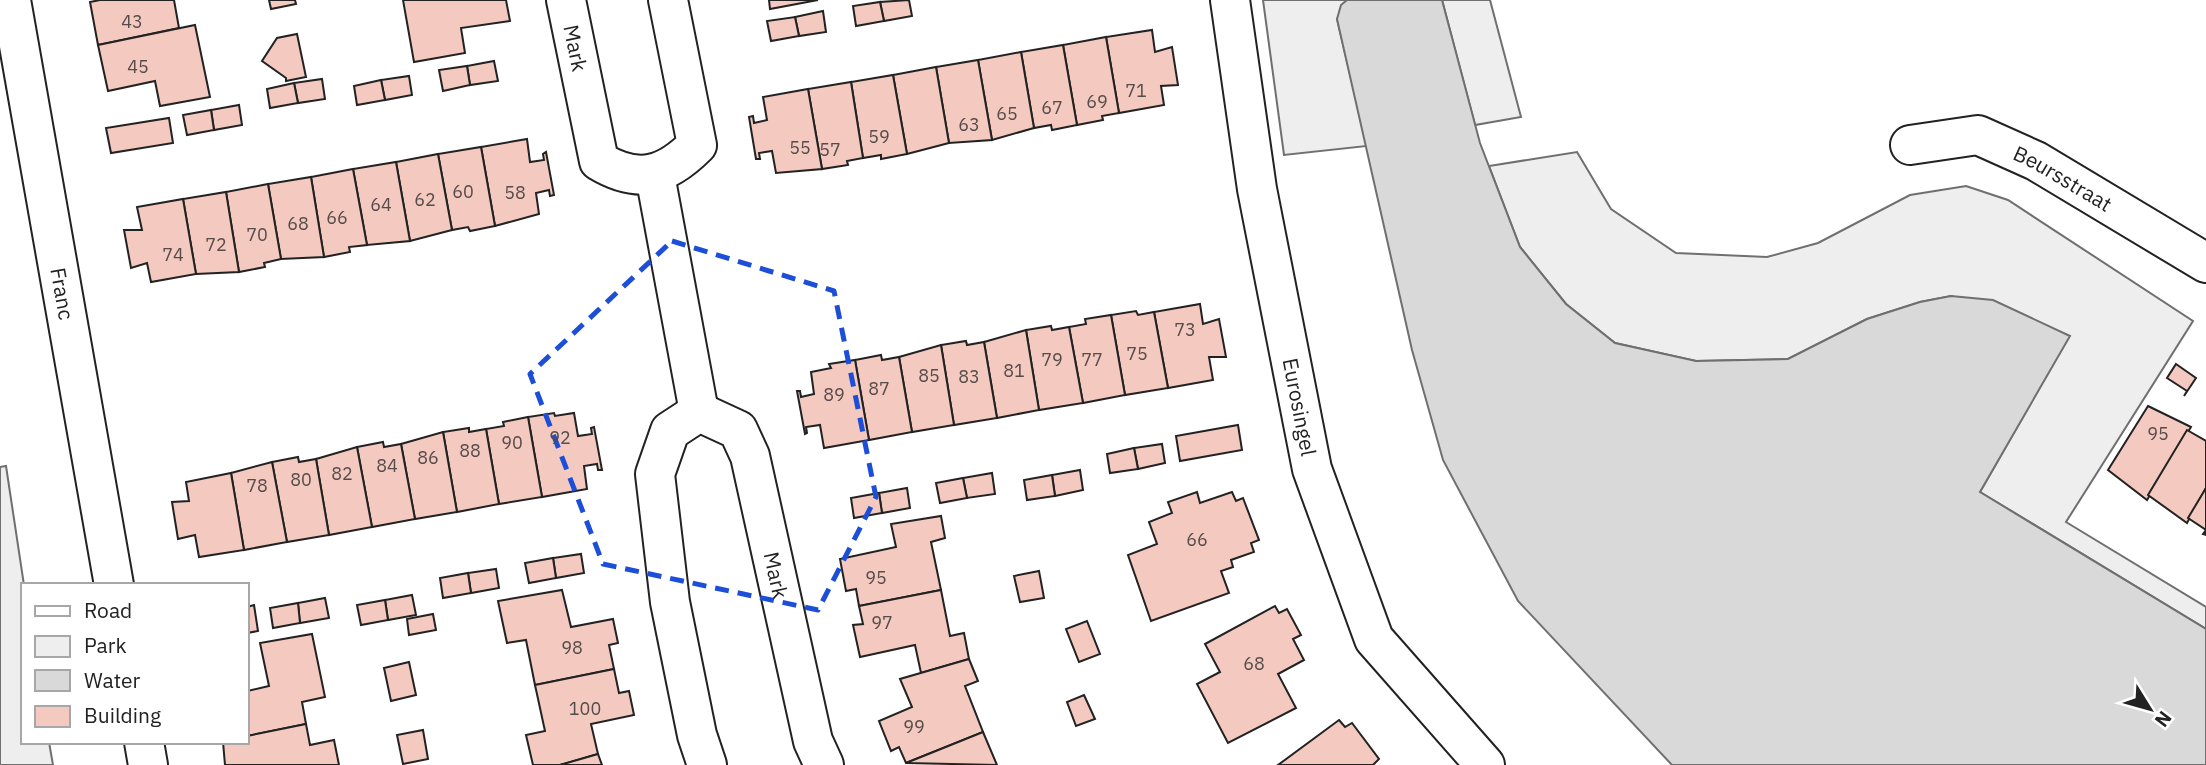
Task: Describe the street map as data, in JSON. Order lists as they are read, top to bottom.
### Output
{
  "streets": {
    "street": [
      "Mark",
      "Beursstraat",
      "Franc",
      "Eurosingel"
    ]
  },
  "house_numbers": [
    "43",
    "45",
    "71",
    "69",
    "67",
    "65",
    "63",
    "59",
    "55",
    "57",
    "60",
    "58",
    "62",
    "64",
    "66",
    "68",
    "70",
    "72",
    "74",
    "73",
    "75",
    "79",
    "77",
    "81",
    "85",
    "83",
    "87",
    "89",
    "95",
    "92",
    "90",
    "88",
    "86",
    "84",
    "82",
    "80",
    "78",
    "66",
    "95",
    "97",
    "98",
    "68",
    "100",
    "99"
  ],
  "legend": [
    "Road",
    "Park",
    "Water",
    "Building"
  ],
  "north": "bottom right"
}
